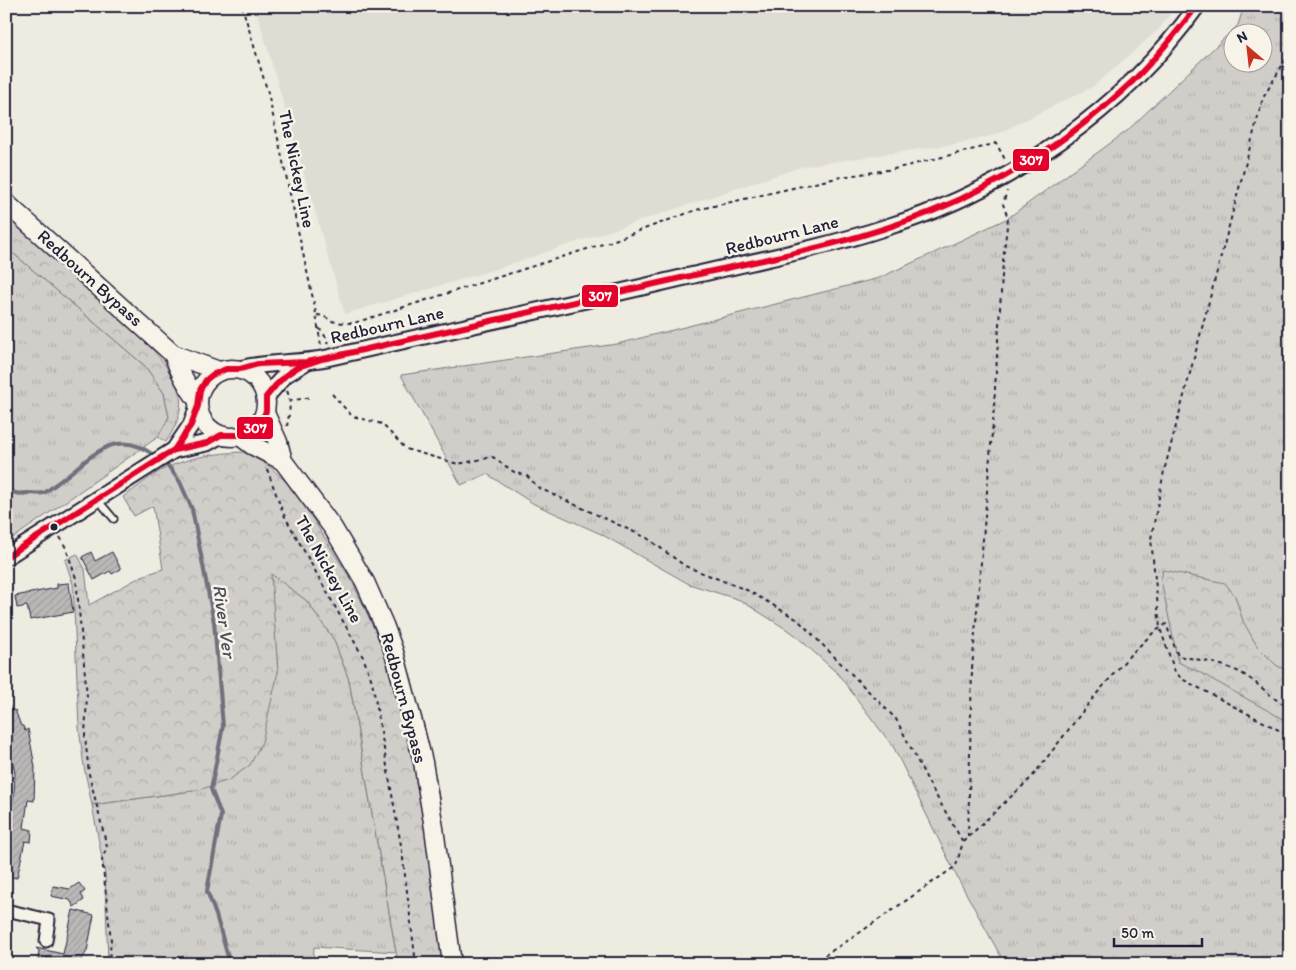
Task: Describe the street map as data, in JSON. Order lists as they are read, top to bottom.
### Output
{
  "streets": {
    "main road": ["Redbourn Lane", "Redbourn Bypass"],
    "path": ["The Nickey Line"]
  },
  "crossings": [
    ["The Nickey Line", "Redbourn Lane"],
    ["Redbourn Lane", "Redbourn Bypass"]
  ],
  "water": ["River Ver"],
  "lines": ["transit line 307"],
  "scale_bar": "50 m",
  "north": "top left"
}
